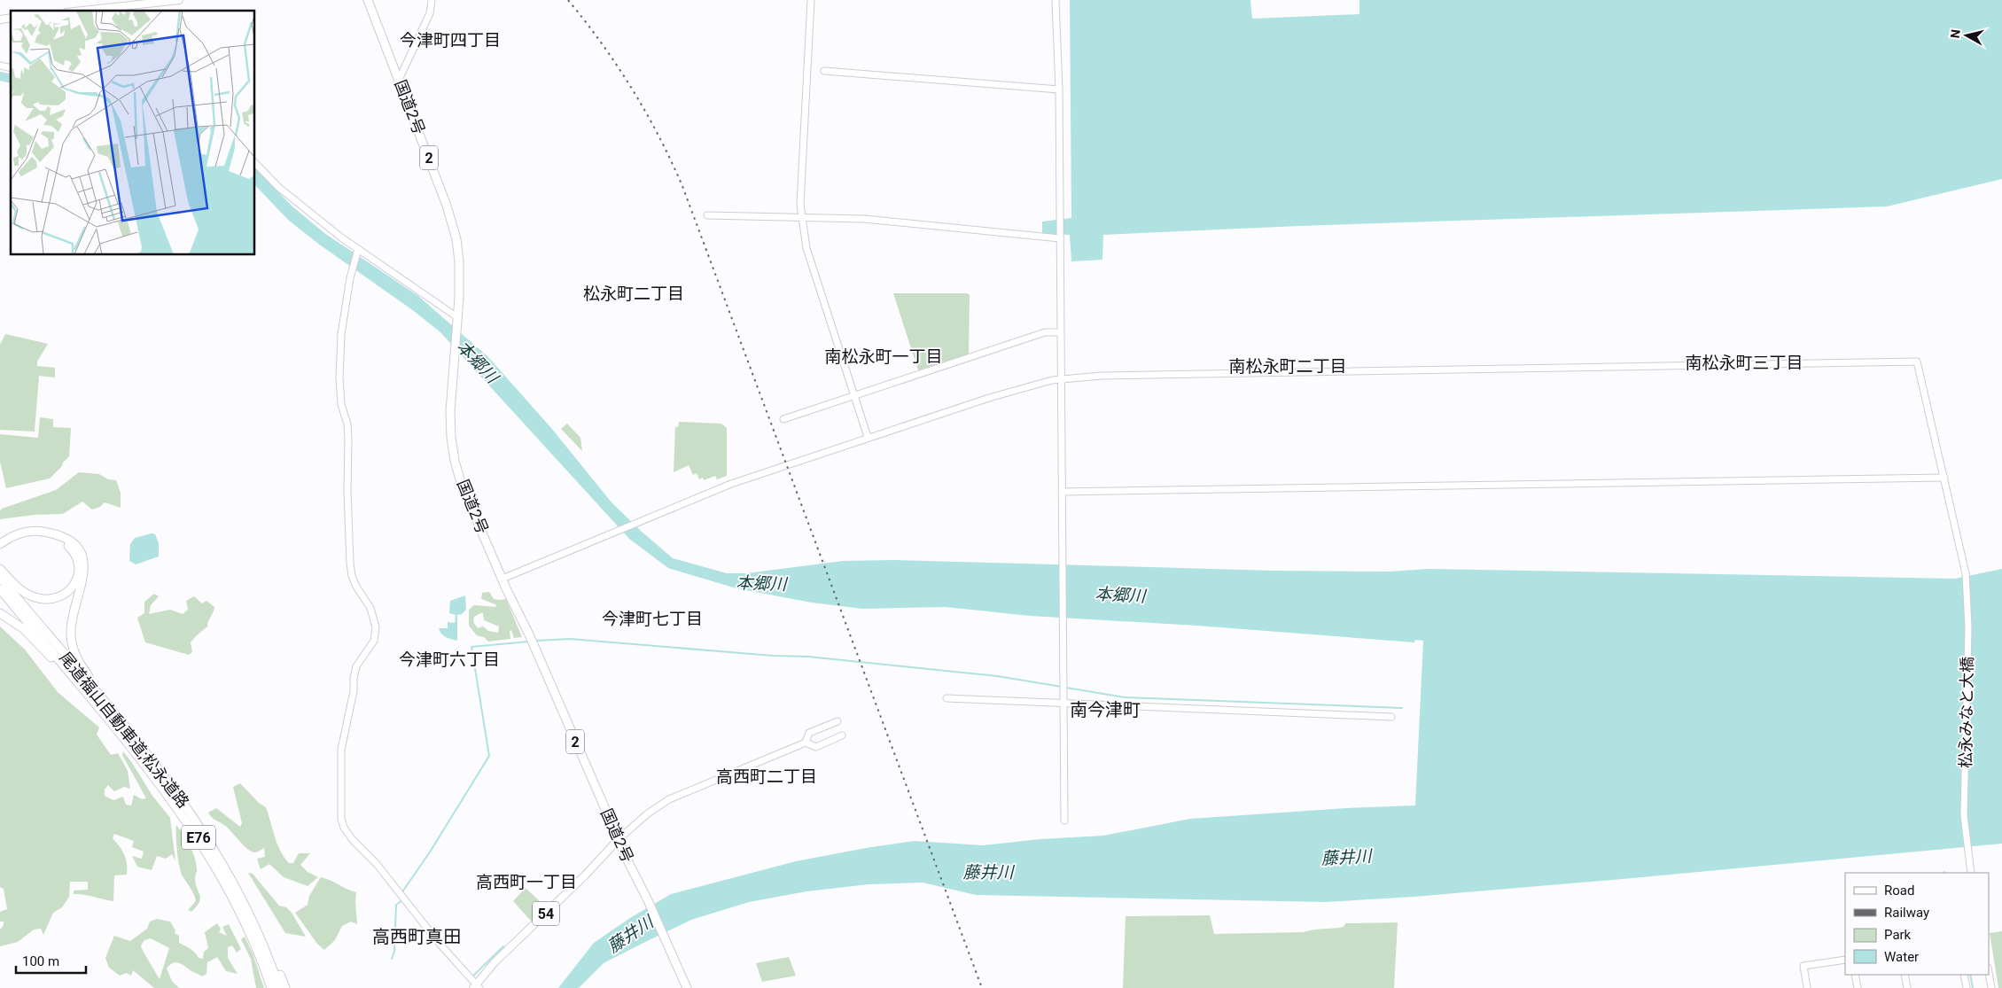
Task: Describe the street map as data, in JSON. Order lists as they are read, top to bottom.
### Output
{
  "streets": {
    "highway": [
      "国道2号",
      "2",
      "尾道福山自動車道;松永道路",
      "E76"
    ],
    "main road": ["54"],
    "street": ["松永みなと大橋"]
  },
  "crossings": [
    ["国道2号", "54"]
  ],
  "districts": [
    "今津町四丁目",
    "松永町二丁目",
    "南松永町一丁目",
    "南松永町三丁目",
    "南松永町二丁目",
    "今津町七丁目",
    "今津町六丁目",
    "南今津町",
    "高西町二丁目",
    "高西町一丁目",
    "高西町真田"
  ],
  "water": ["本郷川", "藤井川"],
  "legend": [
    "Road",
    "Railway",
    "Park",
    "Water"
  ],
  "scale_bar": "100 m",
  "north": "left"
}
